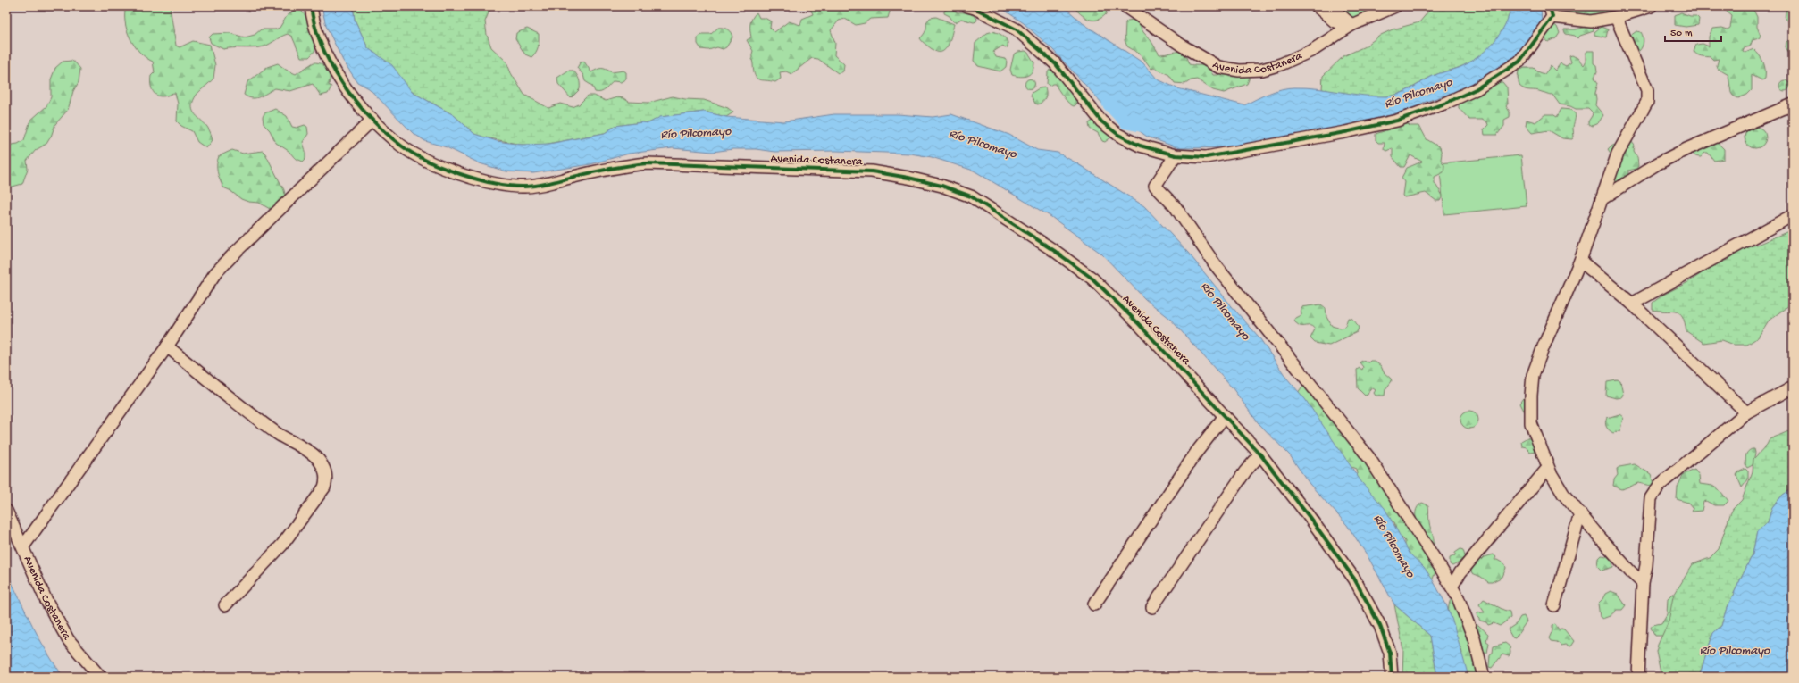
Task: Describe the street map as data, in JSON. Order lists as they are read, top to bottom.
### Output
{
  "streets": {
    "street": ["Avenida Costanera"]
  },
  "water": ["Río Pilcomayo"],
  "scale_bar": "50 m"
}
